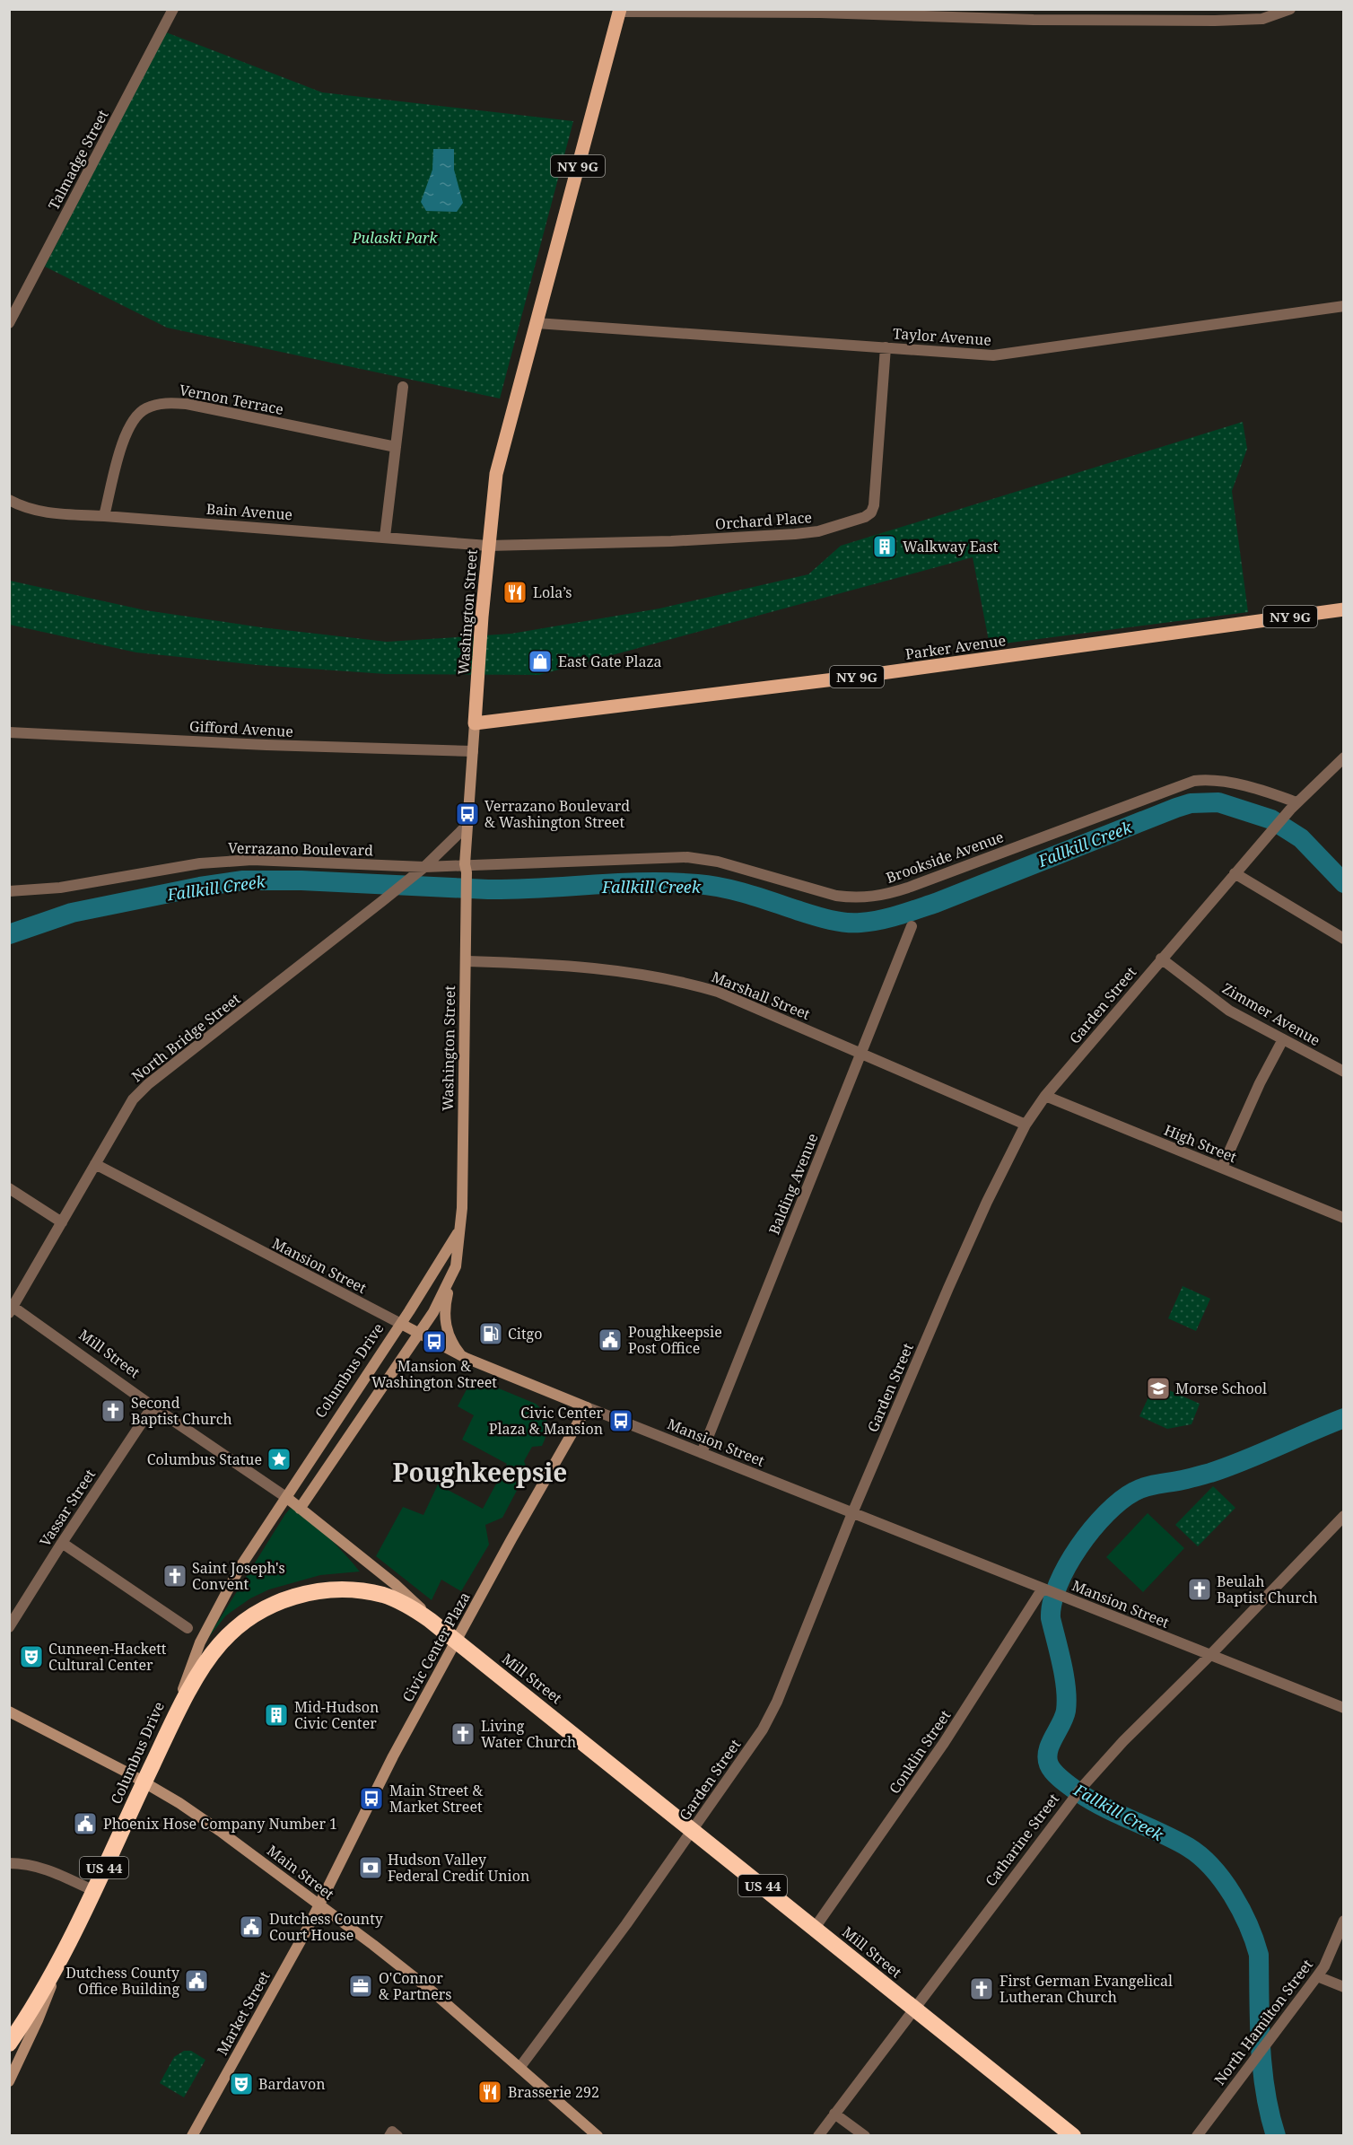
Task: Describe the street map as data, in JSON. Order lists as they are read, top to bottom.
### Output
{
  "streets": {
    "highway": ["Mill Street", "Columbus Drive", "US 44"],
    "main road": ["NY 9G", "Washington Street", "Parker Avenue"],
    "street": [
      "Talmadge Street",
      "Taylor Avenue",
      "Vernon Terrace",
      "Bain Avenue",
      "Orchard Place",
      "Gifford Avenue",
      "Verrazano Boulevard",
      "Brookside Avenue",
      "Marshall Street",
      "Garden Street",
      "Zimmer Avenue",
      "North Bridge Street",
      "High Street",
      "Balding Avenue",
      "Mansion Street",
      "Vassar Street",
      "Civic Center Plaza",
      "Conklin Street",
      "Catharine Street",
      "Main Street",
      "Market Street",
      "North Hamilton Street"
    ]
  },
  "crossings": [
    ["Taylor Avenue", "Orchard Place"],
    ["Taylor Avenue", "Washington Street"],
    ["Vernon Terrace", "Bain Avenue"],
    ["Bain Avenue", "Orchard Place"],
    ["Bain Avenue", "Washington Street"],
    ["Orchard Place", "Washington Street"],
    ["Washington Street", "Parker Avenue"],
    ["Washington Street", "Gifford Avenue"],
    ["Washington Street", "Verrazano Boulevard"],
    ["Washington Street", "Brookside Avenue"],
    ["Washington Street", "Marshall Street"],
    ["Washington Street", "North Bridge Street"],
    ["Washington Street", "Mansion Street"],
    ["Washington Street", "Columbus Drive"],
    ["Verrazano Boulevard", "Brookside Avenue"],
    ["Verrazano Boulevard", "North Bridge Street"],
    ["Brookside Avenue", "Garden Street"],
    ["Marshall Street", "Garden Street"],
    ["Marshall Street", "Balding Avenue"],
    ["Garden Street", "Zimmer Avenue"],
    ["Garden Street", "High Street"],
    ["Garden Street", "Mansion Street"],
    ["Garden Street", "Mill Street"],
    ["Garden Street", "Main Street"],
    ["North Bridge Street", "Mansion Street"],
    ["North Bridge Street", "Mill Street"],
    ["Balding Avenue", "Mansion Street"],
    ["Mansion Street", "Columbus Drive"],
    ["Mansion Street", "Civic Center Plaza"],
    ["Mansion Street", "Conklin Street"],
    ["Mansion Street", "Catharine Street"],
    ["Mill Street", "Columbus Drive"],
    ["Mill Street", "Vassar Street"],
    ["Mill Street", "Civic Center Plaza"],
    ["Mill Street", "Conklin Street"],
    ["Mill Street", "Catharine Street"],
    ["Mill Street", "US 44"],
    ["Columbus Drive", "US 44"],
    ["Columbus Drive", "Main Street"],
    ["Civic Center Plaza", "Main Street"],
    ["Civic Center Plaza", "Market Street"],
    ["Main Street", "Market Street"]
  ],
  "districts": ["Poughkeepsie"],
  "water": ["Fallkill Creek"],
  "parks": ["Pulaski Park"],
  "places": {
    "building": ["Walkway East", "Mid-Hudson Civic Center"],
    "restaurant": ["Lola’s", "Brasserie 292"],
    "shop": ["East Gate Plaza"],
    "bus stop": [
      "Verrazano Boulevard & Washington Street",
      "Mansion & Washington Street",
      "Civic Center Plaza & Mansion",
      "Main Street & Market Street"
    ],
    "fuel station": ["Citgo"],
    "public building": [
      "Poughkeepsie Post Office",
      "Phoenix Hose Company Number 1",
      "Dutchess County Court House",
      "Dutchess County Office Building"
    ],
    "school or university": ["Morse School"],
    "church": [
      "Second Baptist Church",
      "Saint Joseph's Convent",
      "Beulah Baptist Church",
      "Living Water Church",
      "First German Evangelical Lutheran Church"
    ],
    "place": ["Columbus Statue"],
    "theatre": ["Cunneen-Hackett Cultural Center", "Bardavon"],
    "bank": ["Hudson Valley Federal Credit Union"],
    "office": ["O'Connor & Partners"]
  }
}
